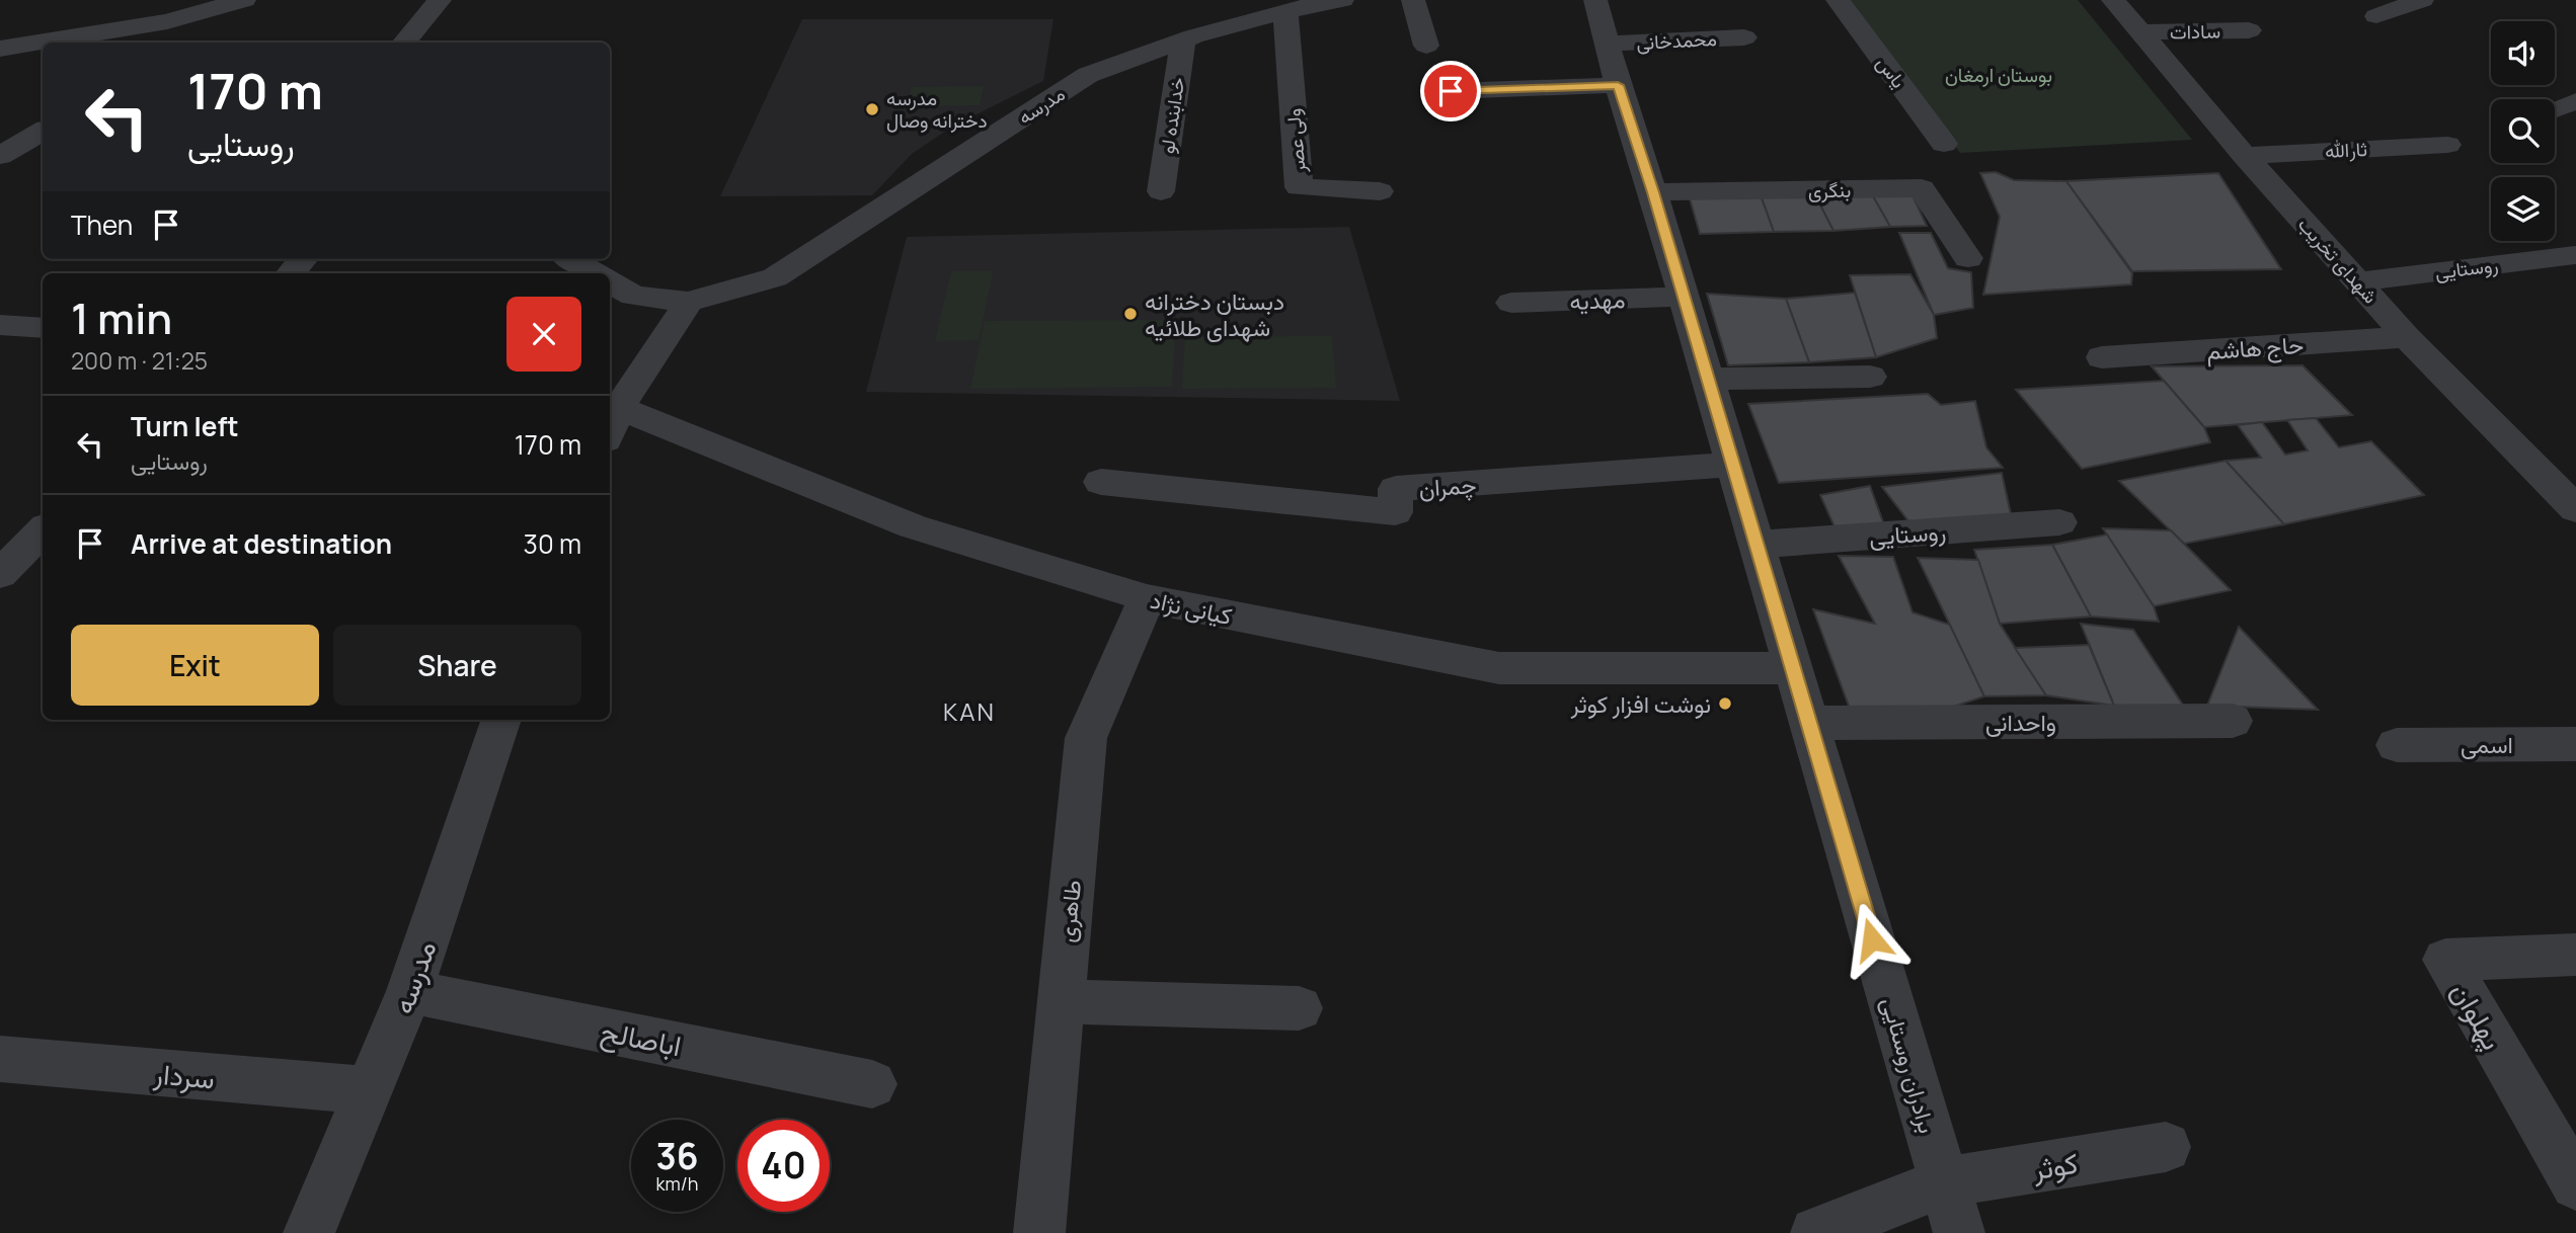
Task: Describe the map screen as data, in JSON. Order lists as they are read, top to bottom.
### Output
{
  "streets": {
    "street": [
      "سادات",
      "محمدخانی",
      "یاس",
      "مدرسه",
      "خدابنده لو",
      "ولی عصر",
      "ثارالله",
      "بنگری",
      "شهدای تخریب",
      "روستایی",
      "مهدیه",
      "حاج هاشم",
      "چمران",
      "کیانی نژاد",
      "واحدانی",
      "اسمی",
      "طاهری",
      "پهلوان",
      "اباصالح",
      "برادران روستایی",
      "سردار",
      "کوثر"
    ]
  },
  "crossings": [
    ["سادات", "شهدای تخریب"],
    ["محمدخانی", "برادران روستایی"],
    ["مدرسه", "خدابنده لو"],
    ["مدرسه", "ولی عصر"],
    ["مدرسه", "اباصالح"],
    ["مدرسه", "سردار"],
    ["ثارالله", "شهدای تخریب"],
    ["بنگری", "برادران روستایی"],
    ["شهدای تخریب", "روستایی"],
    ["شهدای تخریب", "حاج هاشم"],
    ["روستایی", "برادران روستایی"],
    ["مهدیه", "برادران روستایی"],
    ["چمران", "برادران روستایی"],
    ["کیانی نژاد", "طاهری"],
    ["کیانی نژاد", "برادران روستایی"],
    ["واحدانی", "برادران روستایی"],
    ["برادران روستایی", "کوثر"]
  ],
  "districts": ["KAN"],
  "parks": ["بوستان ارمغان"],
  "places": ["مدرسه دخترانه وصال", "دبستان دخترانه شهدای طلائیه", "نوشت افزار کوثر"],
  "page": {
    "turn": ["170 m", "روستایی"],
    "then": "Then",
    "heading": ["1 min", "200 m · 21:25"],
    "list": [
      {
        "name": "Turn left",
        "note": "روستایی",
        "value": "170 m"
      },
      {
        "name": "Arrive at destination",
        "value": "30 m"
      }
    ],
    "buttons": ["Exit", "Share"],
    "speed": "36 km/h",
    "limit": "40"
  }
}
